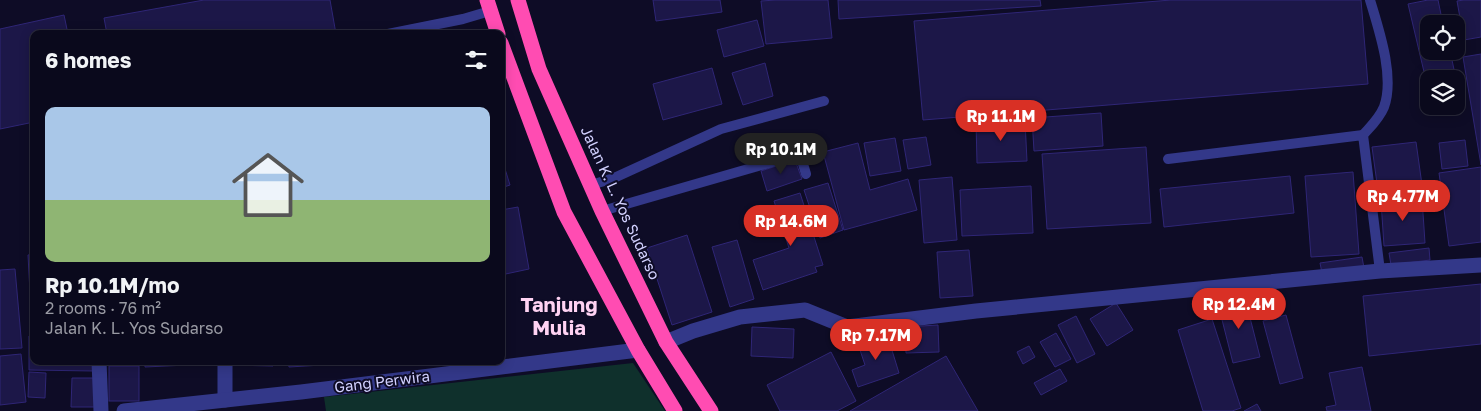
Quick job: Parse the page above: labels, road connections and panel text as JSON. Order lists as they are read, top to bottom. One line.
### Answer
{"streets":{"highway":["Jalan K. L. Yos Sudarso"],"street":["Gang Perwira"]},"districts":["Tanjung Mulia"],"page":{"heading":"6 homes","list":[{"name":"Rp 10.1M/mo","note":"2 rooms · 76 m² · Jalan K. L. Yos Sudarso"}],"price":["Rp 11.1M","Rp 10.1M","Rp 4.77M","Rp 14.6M","Rp 12.4M","Rp 7.17M"]}}
